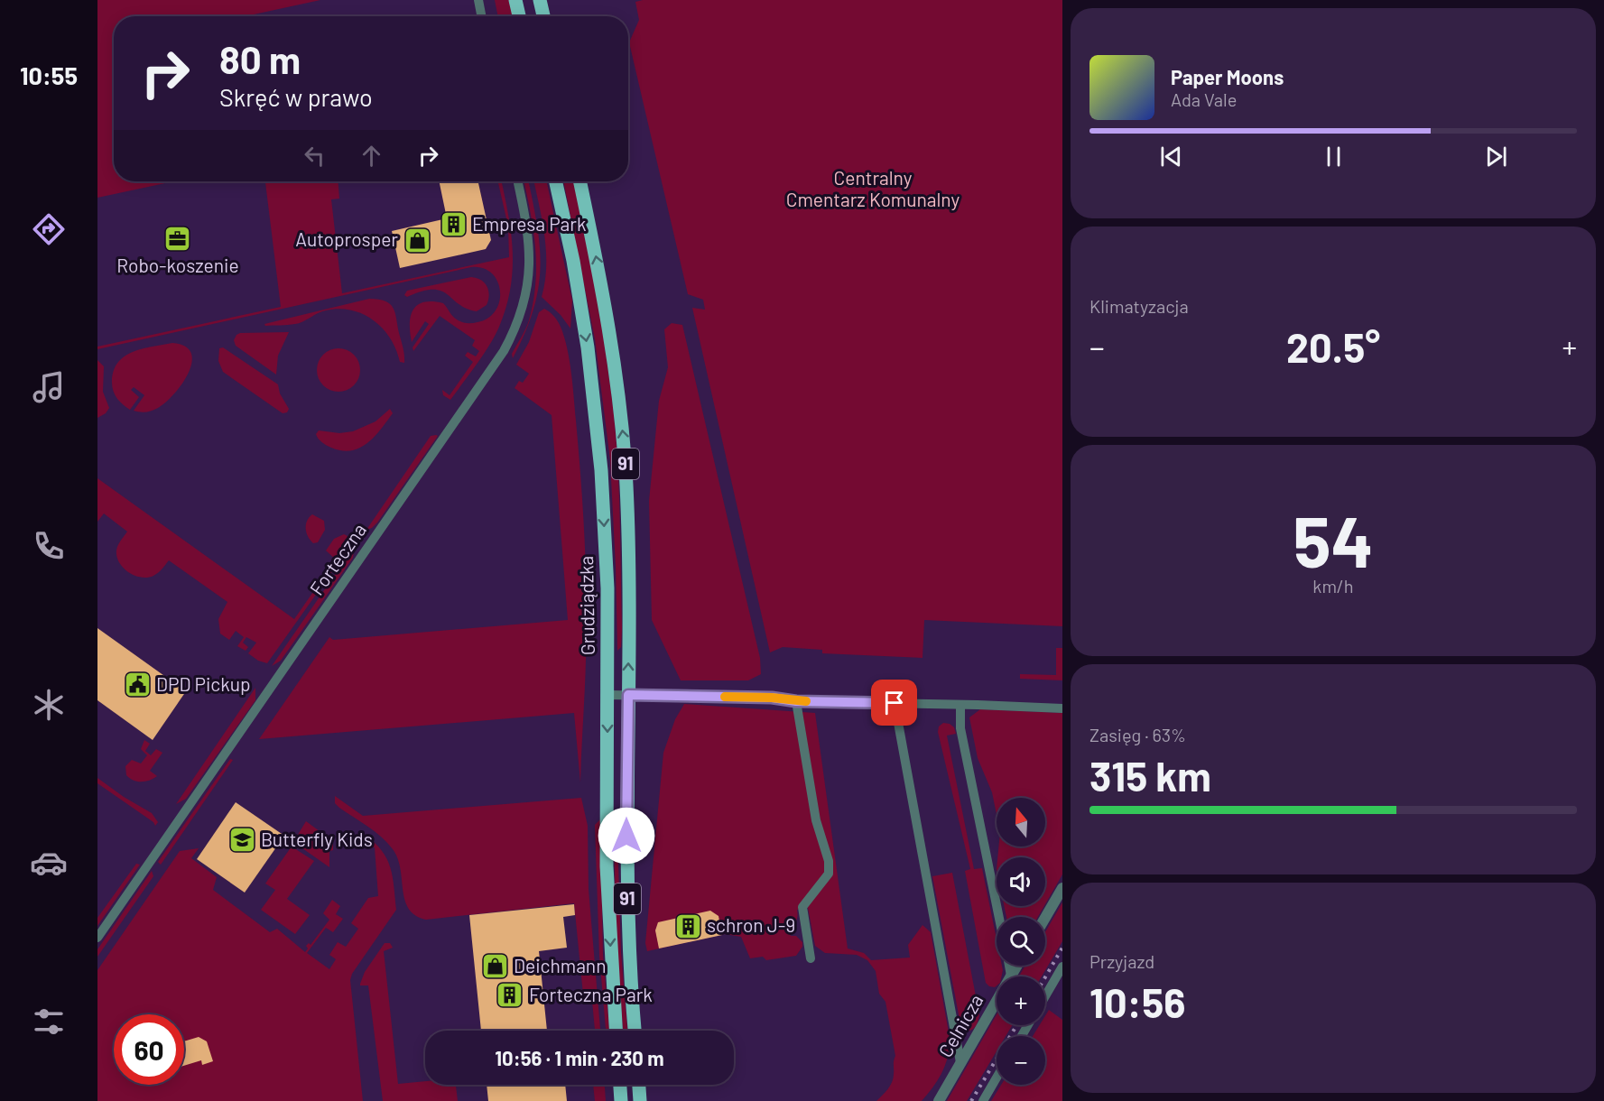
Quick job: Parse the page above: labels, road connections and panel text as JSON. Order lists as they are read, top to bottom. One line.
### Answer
{"streets":{"main road":["91","Grudziądzka"],"street":["Forteczna","Celnicza"]},"parks":["Centralny Cmentarz Komunalny"],"places":{"building":["Empresa Park","schron J-9","Forteczna Park"],"office":["Robo-koszenie"],"shop":["Autoprosper","Deichmann"],"public building":["DPD Pickup"],"school or university":["Butterfly Kids"]},"north":"top","page":{"tabs":"10:55","turn":["80 m","Skręć w prawo"],"song":["Paper Moons","Ada Vale"],"tile":["Klimatyzacja",["54","km/h"],["Zasięg · 63%","315 km"],["Przyjazd","10:56"]],"heat":["−","20.5°","+"],"map_buttons":["+","−"],"limit":"60","trip":"10:56 · 1 min · 230 m"}}
